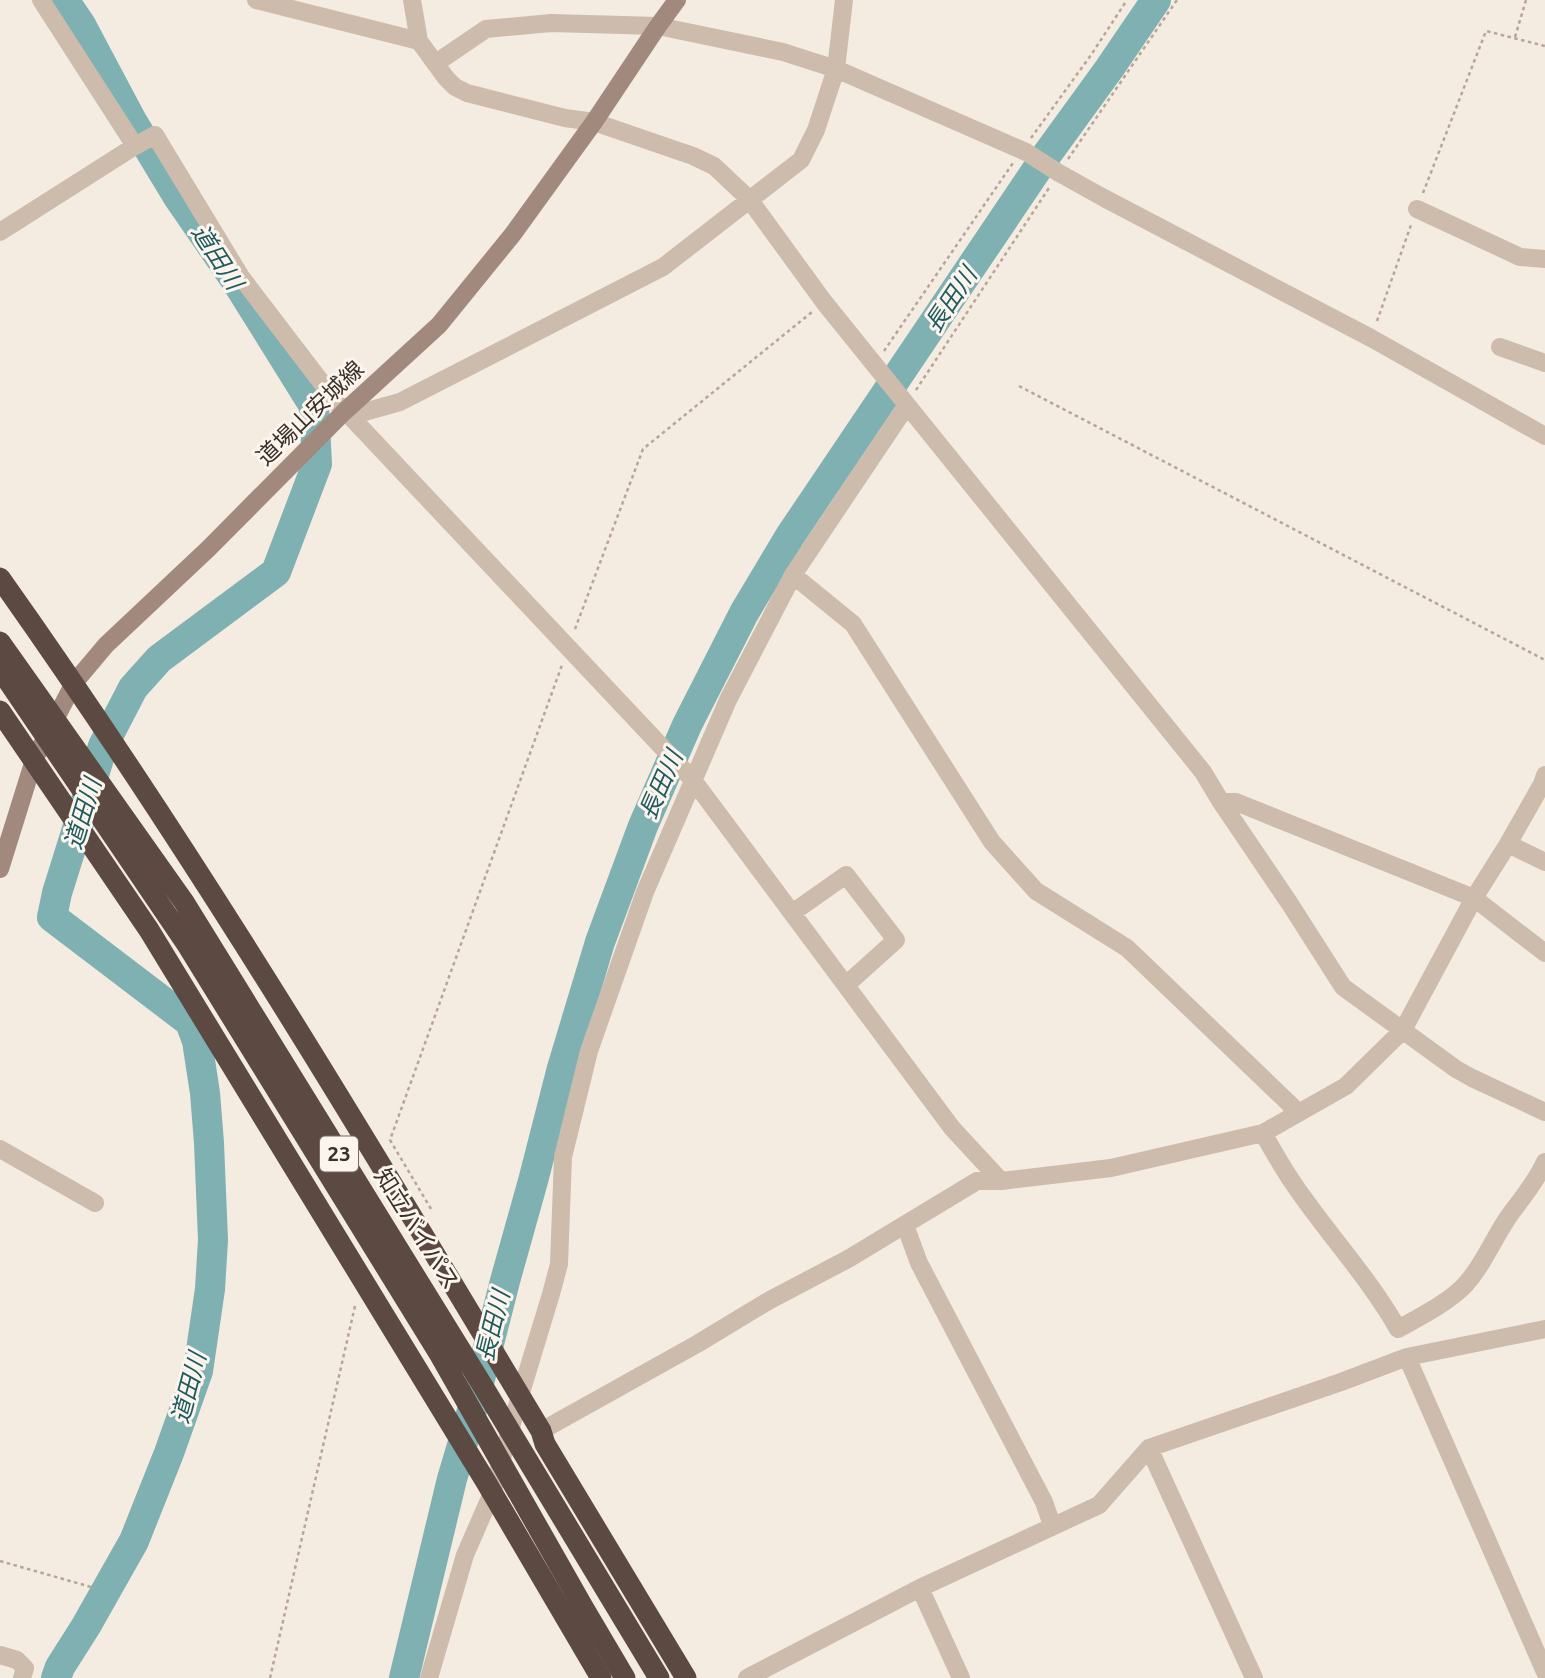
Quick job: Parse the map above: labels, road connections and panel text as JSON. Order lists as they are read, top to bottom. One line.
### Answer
{"streets":{"highway":["23","知立バイパス"],"main road":["道場山安城線"]},"crossings":[["道場山安城線","23"]],"water":["道田川","長田川"]}
